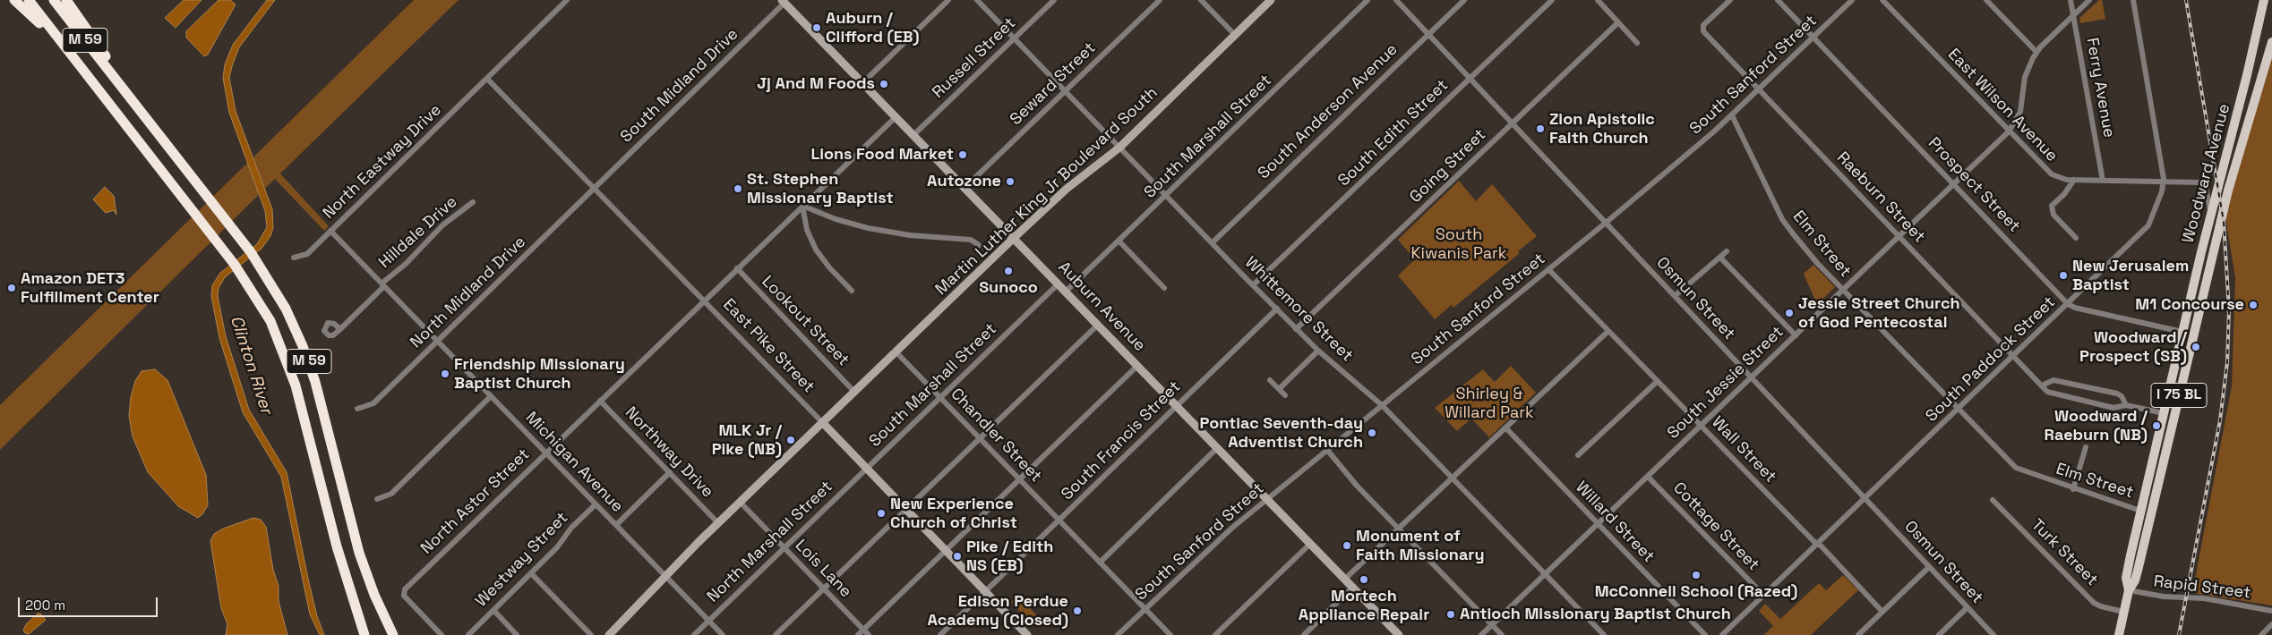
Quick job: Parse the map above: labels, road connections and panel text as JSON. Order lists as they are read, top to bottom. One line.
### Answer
{"streets":{"highway":["M 59"],"main road":["Woodward Avenue","Martin Luther King Jr Boulevard South","Auburn Avenue","East Pike Street","I 75 BL"],"street":["Russell Street","South Sanford Street","Seward Street","South Midland Drive","Ferry Avenue","East Wilson Avenue","South Anderson Avenue","South Edith Street","South Marshall Street","North Eastway Drive","Going Street","Prospect Street","Raeburn Street","Hilldale Drive","Elm Street","North Midland Drive","Osmun Street","Whittemore Street","Lookout Street","South Paddock Street","South Jessie Street","Chandler Street","South Francis Street","Wall Street","Northway Drive","Michigan Avenue","North Astor Street","Willard Street","Cottage Street","North Marshall Street","Turk Street","Westway Street","Lois Lane","Rapid Street"]},"crossings":[["Russell Street","Auburn Avenue"],["Russell Street","Whittemore Street"],["South Sanford Street","Prospect Street"],["South Sanford Street","Raeburn Street"],["South Sanford Street","Elm Street"],["South Sanford Street","Osmun Street"],["South Sanford Street","Auburn Avenue"],["South Sanford Street","Whittemore Street"],["South Sanford Street","Chandler Street"],["South Sanford Street","Wall Street"],["Seward Street","Auburn Avenue"],["Seward Street","Whittemore Street"],["South Midland Drive","North Midland Drive"],["South Midland Drive","Auburn Avenue"],["South Midland Drive","East Pike Street"],["Ferry Avenue","East Wilson Avenue"],["Ferry Avenue","South Jessie Street"],["East Wilson Avenue","Woodward Avenue"],["East Wilson Avenue","South Paddock Street"],["East Wilson Avenue","South Jessie Street"],["South Anderson Avenue","Osmun Street"],["South Anderson Avenue","Whittemore Street"],["South Edith Street","Osmun Street"],["South Edith Street","Whittemore Street"],["South Marshall Street","Auburn Avenue"],["South Marshall Street","Whittemore Street"],["South Marshall Street","East Pike Street"],["South Marshall Street","Chandler Street"],["South Marshall Street","North Marshall Street"],["North Eastway Drive","East Pike Street"],["North Eastway Drive","Michigan Avenue"],["Going Street","Osmun Street"],["Going Street","Whittemore Street"],["Woodward Avenue","Prospect Street"],["Woodward Avenue","Raeburn Street"],["Woodward Avenue","Elm Street"],["Woodward Avenue","Turk Street"],["Woodward Avenue","Rapid Street"],["Prospect Street","South Paddock Street"],["Prospect Street","South Jessie Street"],["Martin Luther King Jr Boulevard South","Auburn Avenue"],["Martin Luther King Jr Boulevard South","Whittemore Street"],["Martin Luther King Jr Boulevard South","Lookout Street"],["Martin Luther King Jr Boulevard South","East Pike Street"],["Martin Luther King Jr Boulevard South","Chandler Street"],["Martin Luther King Jr Boulevard South","Northway Drive"],["Martin Luther King Jr Boulevard South","Michigan Avenue"],["Martin Luther King Jr Boulevard South","Lois Lane"],["Raeburn Street","South Paddock Street"],["Raeburn Street","South Jessie Street"],["Hilldale Drive","Michigan Avenue"],["Elm Street","South Paddock Street"],["Elm Street","South Jessie Street"],["North Midland Drive","East Pike Street"],["North Midland Drive","Michigan Avenue"],["Osmun Street","South Paddock Street"],["Osmun Street","South Jessie Street"],["Auburn Avenue","South Francis Street"],["Auburn Avenue","North Astor Street"],["Whittemore Street","South Jessie Street"],["Whittemore Street","South Francis Street"],["Lookout Street","North Astor Street"],["East Pike Street","South Francis Street"],["East Pike Street","North Astor Street"],["East Pike Street","North Marshall Street"],["South Paddock Street","Wall Street"],["South Paddock Street","Cottage Street"],["South Jessie Street","Wall Street"],["South Jessie Street","Willard Street"],["South Jessie Street","Cottage Street"],["Chandler Street","South Francis Street"],["Northway Drive","North Astor Street"],["Michigan Avenue","North Astor Street"],["Michigan Avenue","North Marshall Street"],["Michigan Avenue","Westway Street"],["North Marshall Street","Lois Lane"]],"water":["Clinton River"],"parks":["South Kiwanis Park","Shirley & Willard Park"],"places":["Auburn / Clifford (EB)","Jj And M Foods","Zion Apistolic Faith Church","Lions Food Market","Autozone","St. Stephen Missionary Baptist","Sunoco","New Jerusalem Baptist","Amazon DET3 Fulfillment Center","M1 Concourse","Jessie Street Church of God Pentecostal","Woodward / Prospect (SB)","Friendship Missionary Baptist Church","Woodward / Raeburn (NB)","Pontiac Seventh-day Adventist Church","MLK Jr / Pike (NB)","New Experience Church of Christ","Monument of Faith Missionary","Pike / Edith NS (EB)","McConnell School (Razed)","Mortech Appliance Repair","Edison Perdue Academy (Closed)","Antioch Missionary Baptist Church"],"scale_bar":"200 m"}
